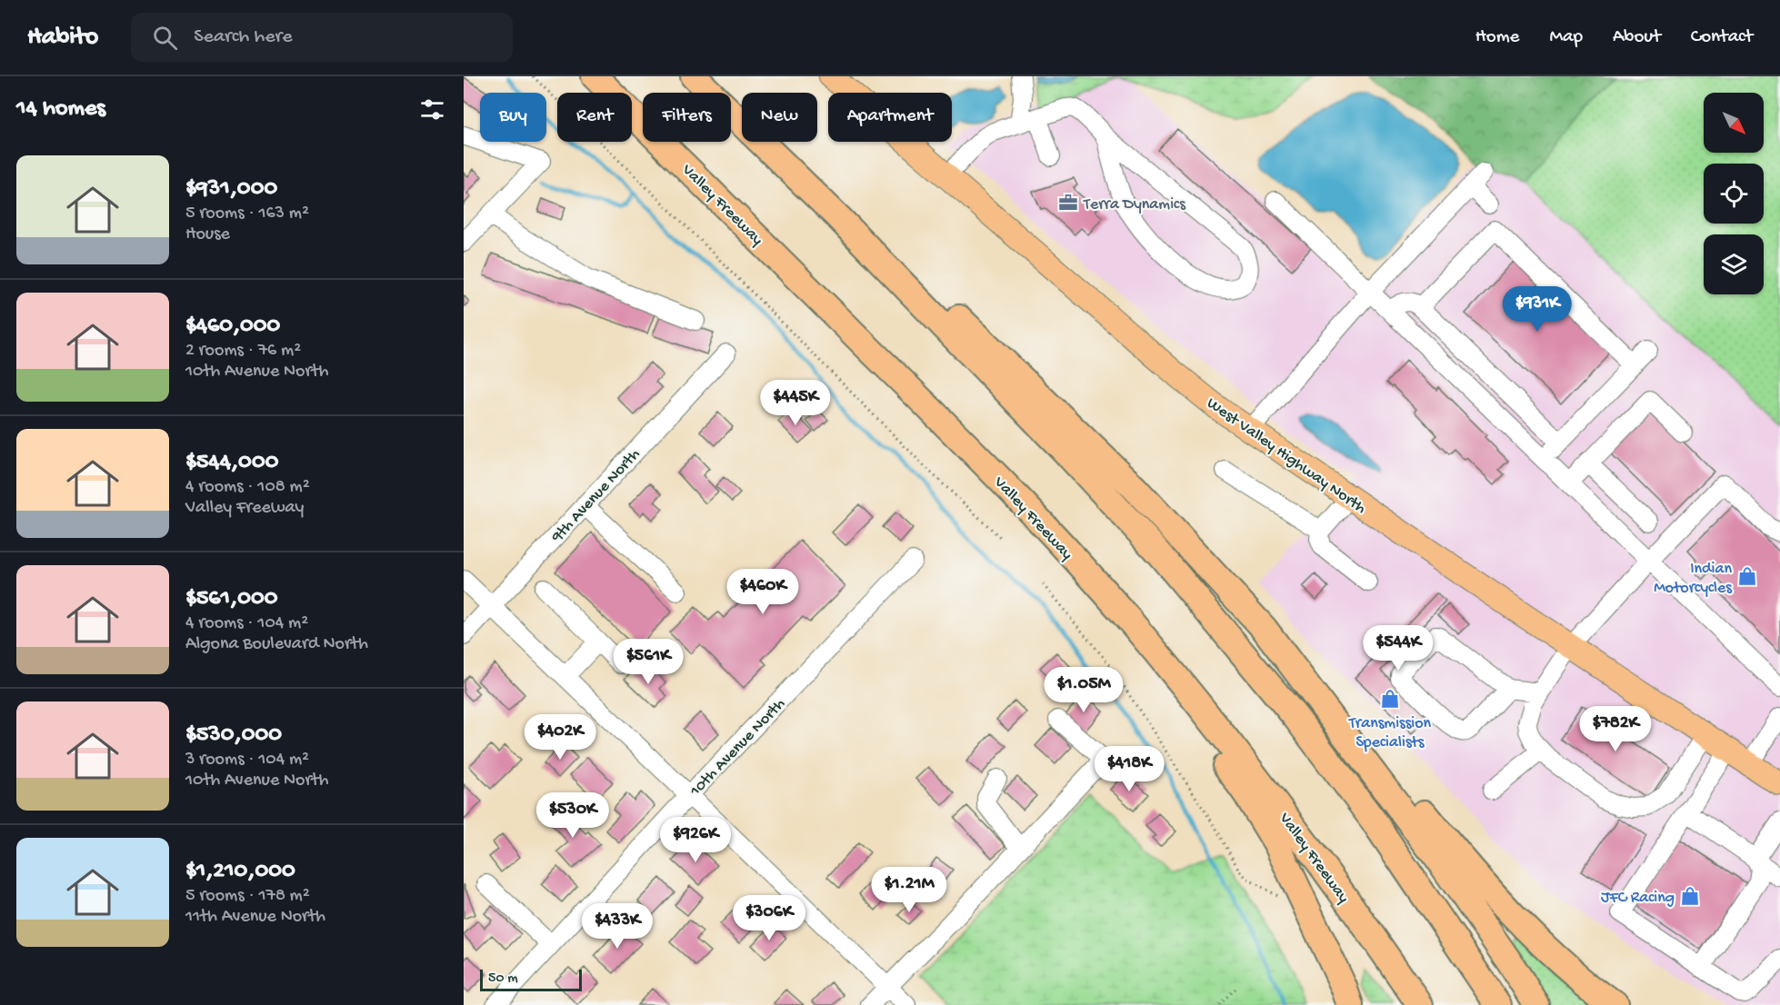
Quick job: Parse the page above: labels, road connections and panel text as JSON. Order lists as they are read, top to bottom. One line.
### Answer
{"streets":{"highway":["Valley Freeway"],"main road":["West Valley Highway North"],"street":["9th Avenue North","10th Avenue North"]},"places":{"office":["Terra Dynamics"],"shop":["Indian Motorcycles","Transmission Specialists","JFC Racing"]},"scale_bar":"50 m","north":"bottom right","page":{"header":"Habito","search":"Search here","nav":["Home","Map","About","Contact"],"heading":"14 homes","chip":["Buy","Rent","Filters","New","Apartment"],"list":[{"name":"$931,000","note":"5 rooms · 163 m² · House"},{"name":"$460,000","note":"2 rooms · 76 m² · 10th Avenue North"},{"name":"$544,000","note":"4 rooms · 108 m² · Valley Freeway"},{"name":"$561,000","note":"4 rooms · 104 m² · Algona Boulevard North"},{"name":"$530,000","note":"3 rooms · 104 m² · 10th Avenue North"},{"name":"$1,210,000","note":"5 rooms · 178 m² · 11th Avenue North"}],"price":["$931K","$445K","$460K","$544K","$561K","$1.05M","$782K","$402K","$418K","$530K","$926K","$1.21M","$306K","$433K"],"scale":"50 m"}}
